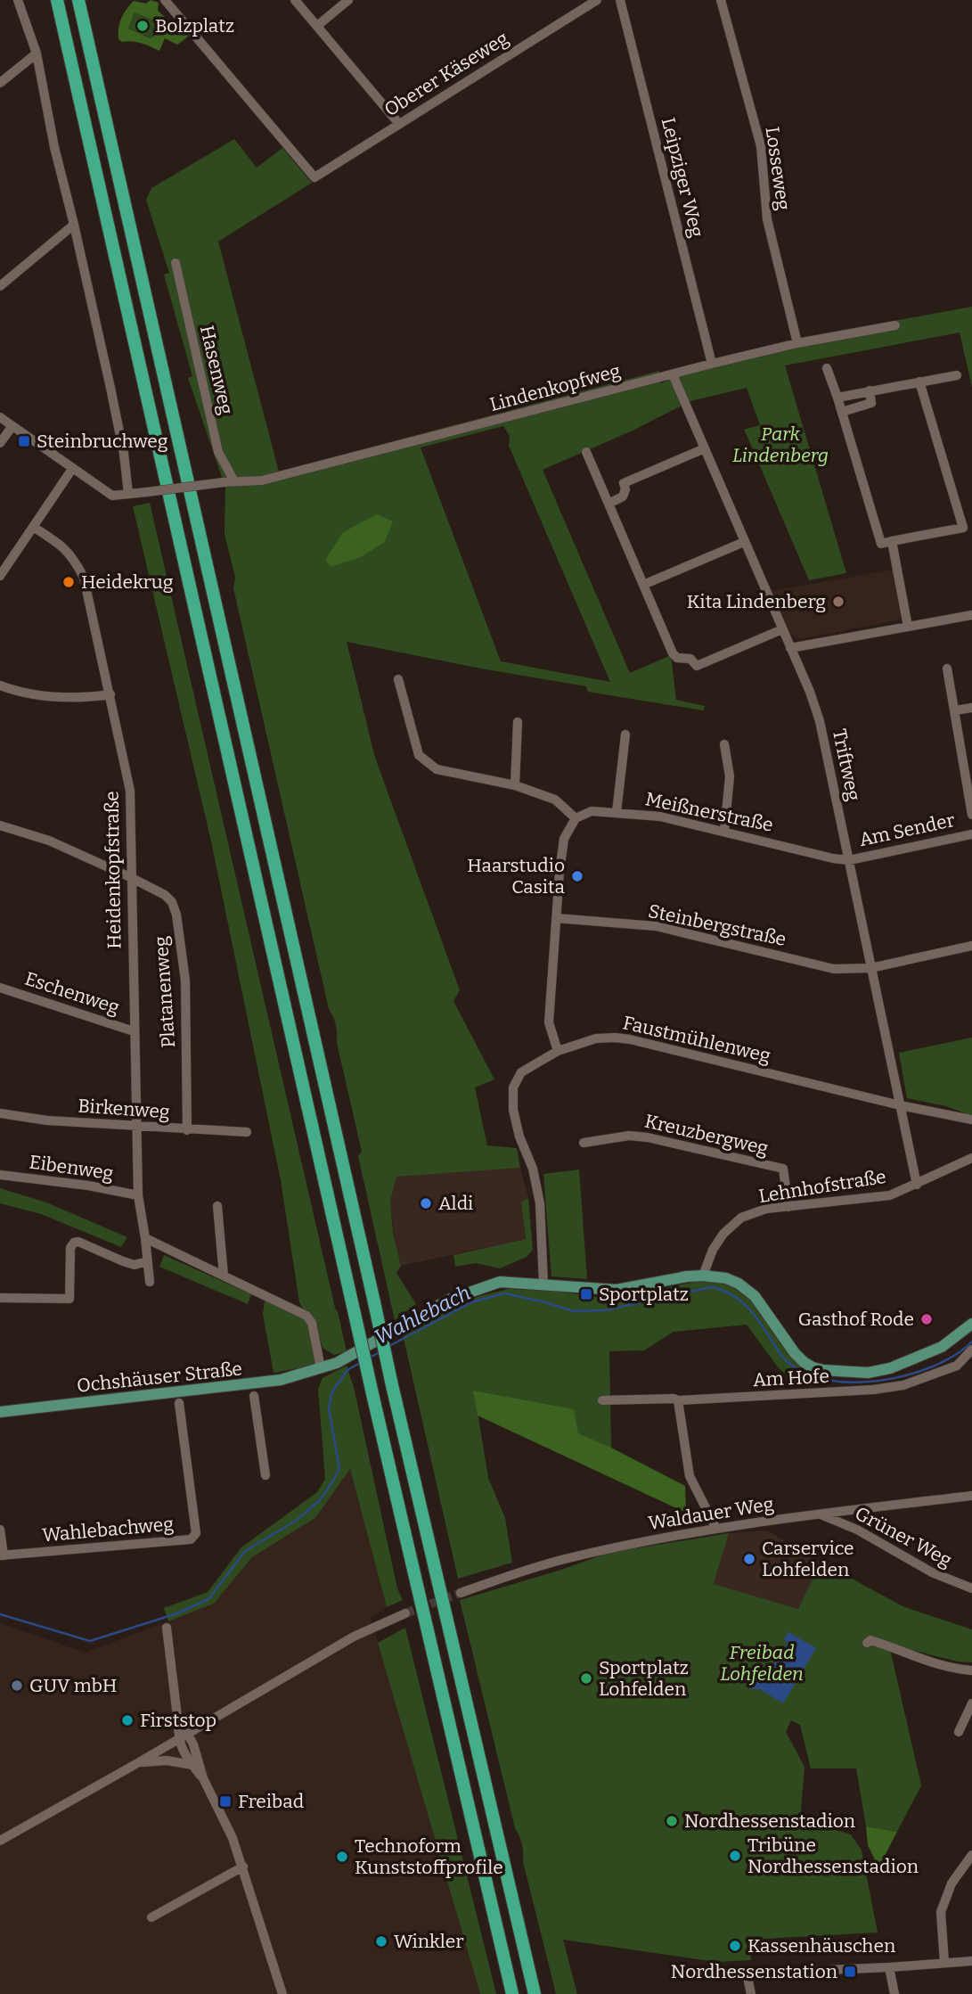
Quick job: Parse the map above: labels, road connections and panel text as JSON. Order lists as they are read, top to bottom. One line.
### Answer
{"streets":{"main road":["Ochshäuser Straße"],"street":["Oberer Käseweg","Losseweg","Leipziger Weg","Hasenweg","Lindenkopfweg","Triftweg","Meißnerstraße","Am Sender","Heidenkopfstraße","Steinbergstraße","Platanenweg","Eschenweg","Faustmühlenweg","Birkenweg","Kreuzbergweg","Eibenweg","Lehnhofstraße","Am Hofe","Waldauer Weg","Wahlebachweg","Grüner Weg"]},"crossings":[["Losseweg","Lindenkopfweg"],["Leipziger Weg","Lindenkopfweg"],["Hasenweg","Lindenkopfweg"],["Lindenkopfweg","Triftweg"],["Triftweg","Meißnerstraße"],["Triftweg","Am Sender"],["Triftweg","Steinbergstraße"],["Triftweg","Faustmühlenweg"],["Triftweg","Lehnhofstraße"],["Meißnerstraße","Am Sender"],["Heidenkopfstraße","Platanenweg"],["Heidenkopfstraße","Eschenweg"],["Heidenkopfstraße","Birkenweg"],["Heidenkopfstraße","Eibenweg"],["Platanenweg","Birkenweg"],["Faustmühlenweg","Ochshäuser Straße"],["Kreuzbergweg","Lehnhofstraße"],["Lehnhofstraße","Ochshäuser Straße"],["Waldauer Weg","Grüner Weg"]],"water":["Wahlebach"],"parks":["Park Lindenberg","Freibad Lohfelden"],"places":{"other":["Bolzplatz","Heidekrug","Kita Lindenberg","Haarstudio Casita","Aldi","Gasthof Rode","Carservice Lohfelden","Sportplatz Lohfelden","GUV mbH","Firststop","Nordhessenstadion","Tribüne Nordhessenstadion","Technoform Kunststoffprofile","Winkler","Kassenhäuschen"],"transit":["Steinbruchweg","Sportplatz","Freibad","Nordhessenstation"]}}
